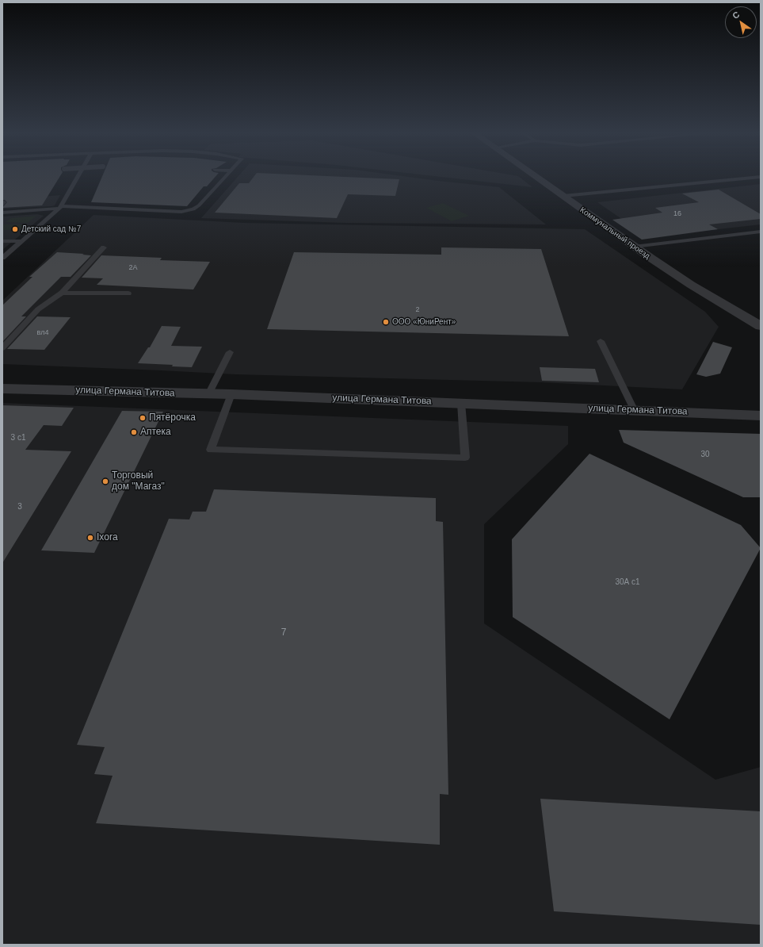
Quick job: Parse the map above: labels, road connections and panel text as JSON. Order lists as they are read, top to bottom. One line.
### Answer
{"streets":{"street":["Коммунальный проезд","улица Германа Титова"]},"places":["Детский сад №7","ООО «ЮниРент»","Пятёрочка","Аптека","Торговый дом \"Магаз\"","Ixora"],"house_numbers":["16","2А","2","вл4","3 с1","30","3","30А с1","7"],"north":"top left"}
